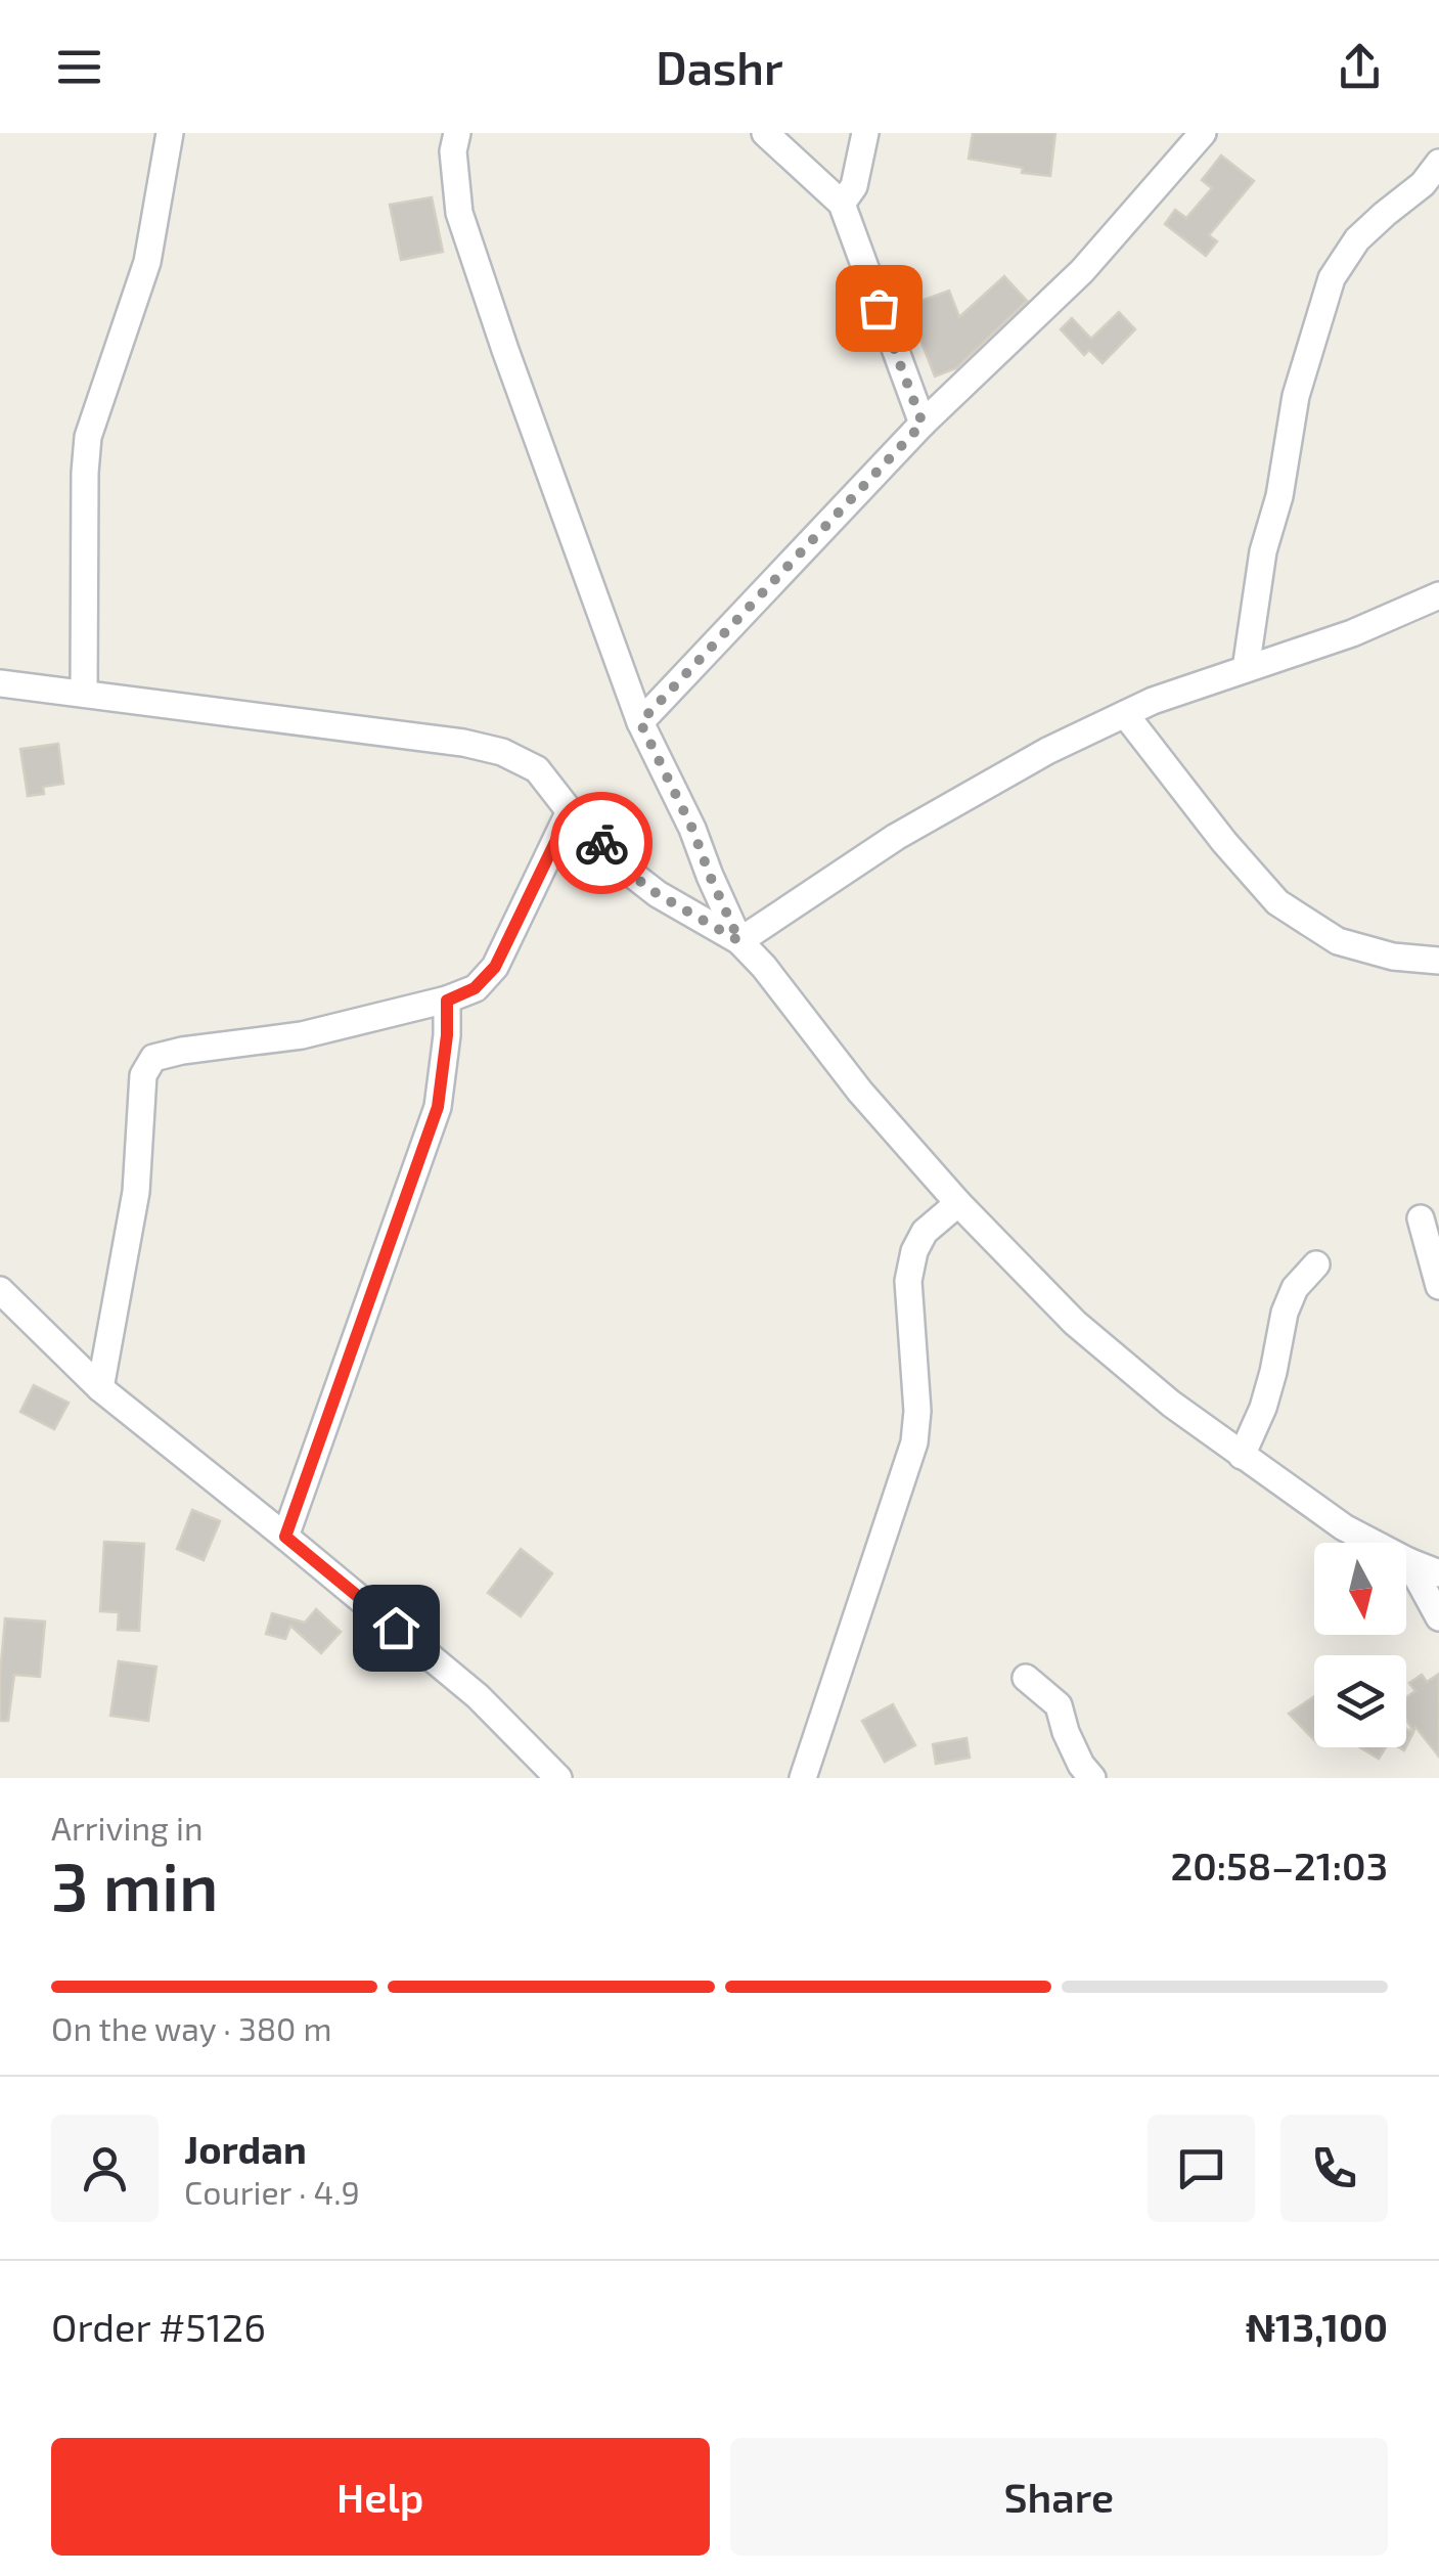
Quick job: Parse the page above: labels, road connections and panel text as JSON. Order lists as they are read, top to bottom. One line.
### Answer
{"north":"bottom","page":{"header":"Dashr","heading":["3 min","Arriving in","20:58–21:03"],"panel":["Jordan","Courier · 4.9","Order #5126","₦13,100"],"bar":"On the way · 380 m","buttons":["Help","Share"]}}
